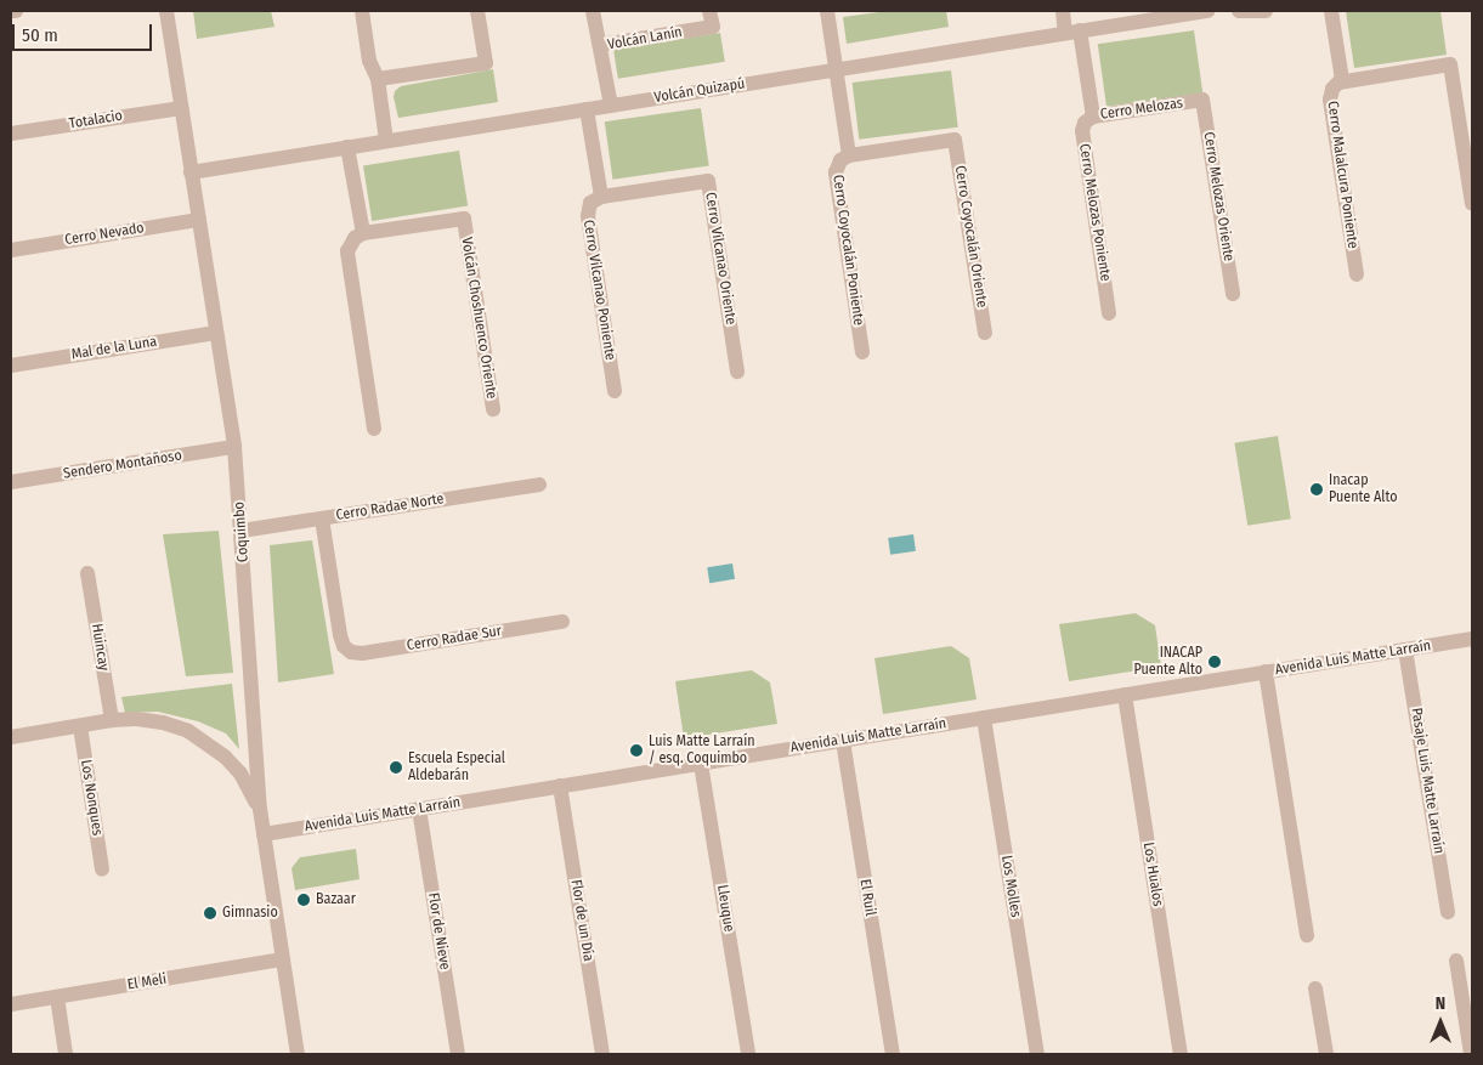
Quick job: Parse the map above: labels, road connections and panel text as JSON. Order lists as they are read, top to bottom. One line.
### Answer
{"streets":{"street":["Volcán Lanín","Volcán Quizapú","Cerro Melozas","Totalacio","Cerro Malalcura Poniente","Cerro Melozas Oriente","Cerro Melozas Poniente","Cerro Nevado","Cerro Coyocalán Oriente","Cerro Coyocalán Poniente","Cerro Vilcanao Oriente","Cerro Vilcanao Poniente","Volcán Choshuenco Oriente","Mal de la Luna","Sendero Montañoso","Cerro Radae Norte","Coquimbo","Cerro Radae Sur","Huincay","Avenida Luis Matte Larraín","Pasaje Luis Matte Larraín","Los Nonques","Los Hualos","Los Molles","El Ruil","Lleuque","Flor de un Día","Flor de Nieve","El Meli"]},"crossings":[["Volcán Lanín","Volcán Quizapú"],["Volcán Quizapú","Cerro Melozas"],["Volcán Quizapú","Coquimbo"],["Cerro Melozas","Cerro Melozas Oriente"],["Cerro Melozas","Cerro Melozas Poniente"],["Totalacio","Coquimbo"],["Cerro Nevado","Coquimbo"],["Cerro Coyocalán Oriente","Cerro Coyocalán Poniente"],["Cerro Vilcanao Oriente","Cerro Vilcanao Poniente"],["Mal de la Luna","Coquimbo"],["Sendero Montañoso","Coquimbo"],["Cerro Radae Norte","Coquimbo"],["Cerro Radae Norte","Cerro Radae Sur"],["Coquimbo","Avenida Luis Matte Larraín"],["Coquimbo","El Meli"],["Avenida Luis Matte Larraín","Pasaje Luis Matte Larraín"],["Avenida Luis Matte Larraín","Los Hualos"],["Avenida Luis Matte Larraín","Los Molles"],["Avenida Luis Matte Larraín","El Ruil"],["Avenida Luis Matte Larraín","Lleuque"],["Avenida Luis Matte Larraín","Flor de un Día"],["Avenida Luis Matte Larraín","Flor de Nieve"]],"places":["Inacap Puente Alto","INACAP Puente Alto","Luis Matte Larraín / esq. Coquimbo","Escuela Especial Aldebarán","Bazaar","Gimnasio"],"scale_bar":"50 m","north":"top"}
